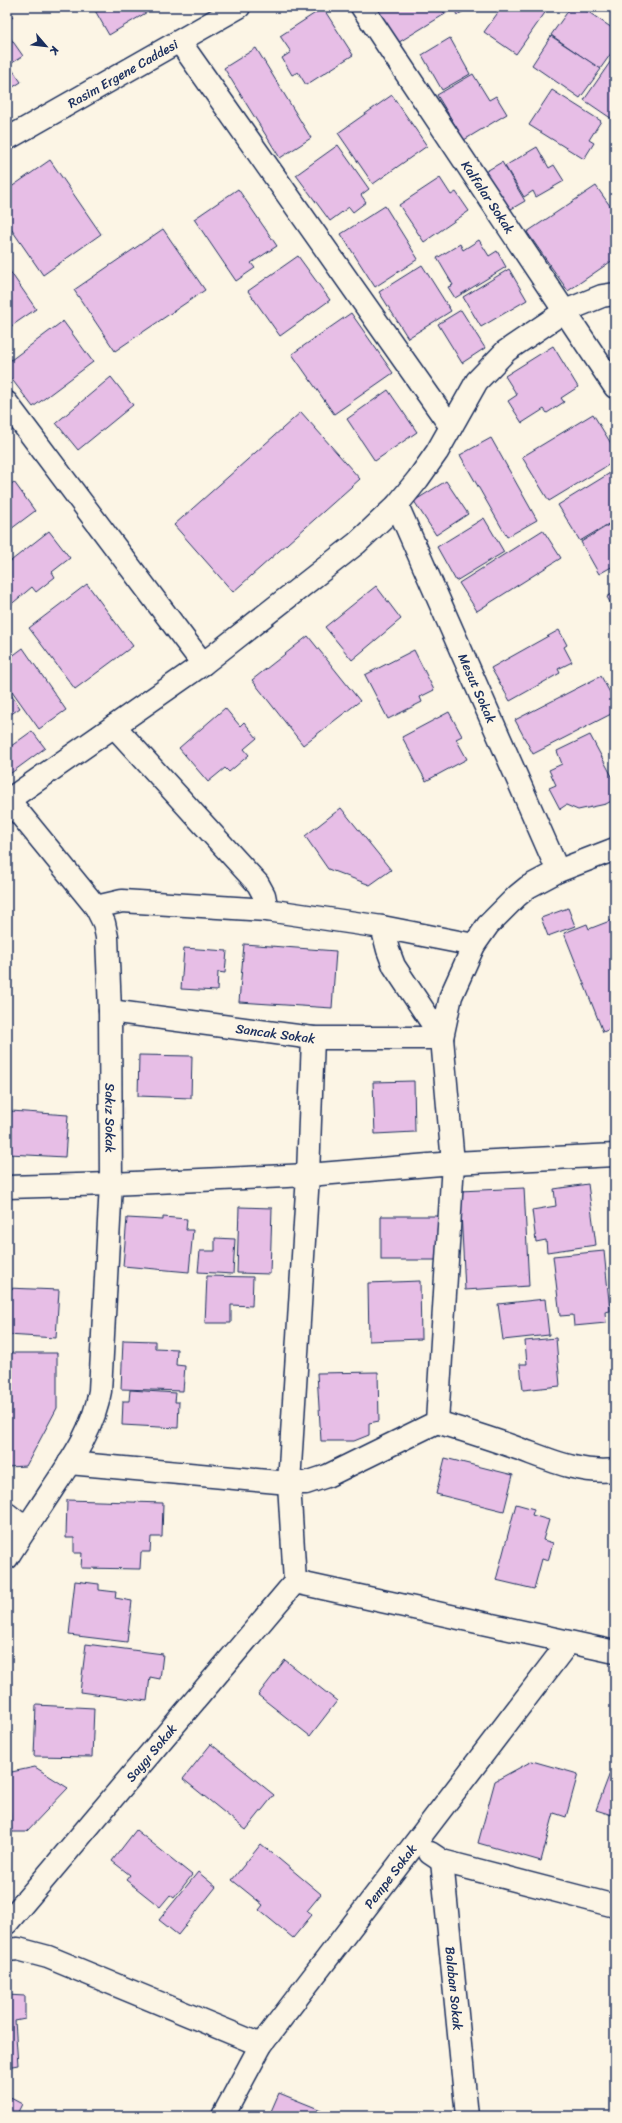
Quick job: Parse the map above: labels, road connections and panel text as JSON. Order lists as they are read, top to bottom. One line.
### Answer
{"streets":{"street":["Rasim Ergene Caddesi","Kalfalar Sokak","Mesut Sokak","Sancak Sokak","Sakız Sokak","Saygı Sokak","Pempe Sokak","Balaban Sokak"]},"crossings":[["Sancak Sokak","Sakız Sokak"]],"north":"bottom right"}
